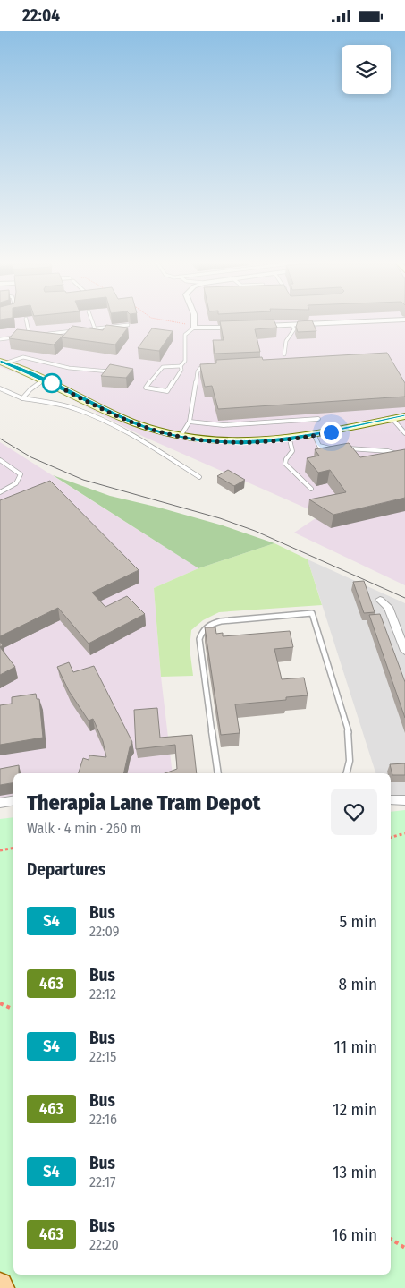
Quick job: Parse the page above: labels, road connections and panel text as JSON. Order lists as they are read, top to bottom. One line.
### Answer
{"lines":["bus line S4"],"page":{"status":"22:04","heading":[["Therapia Lane Tram Depot","Walk · 4 min · 260 m"],"Departures"],"list":[{"mark":"S4","name":"Bus","note":"22:09","value":"5 min"},{"mark":"463","name":"Bus","note":"22:12","value":"8 min"},{"mark":"S4","name":"Bus","note":"22:15","value":"11 min"},{"mark":"463","name":"Bus","note":"22:16","value":"12 min"},{"mark":"S4","name":"Bus","note":"22:17","value":"13 min"},{"mark":"463","name":"Bus","note":"22:20","value":"16 min"}]}}
